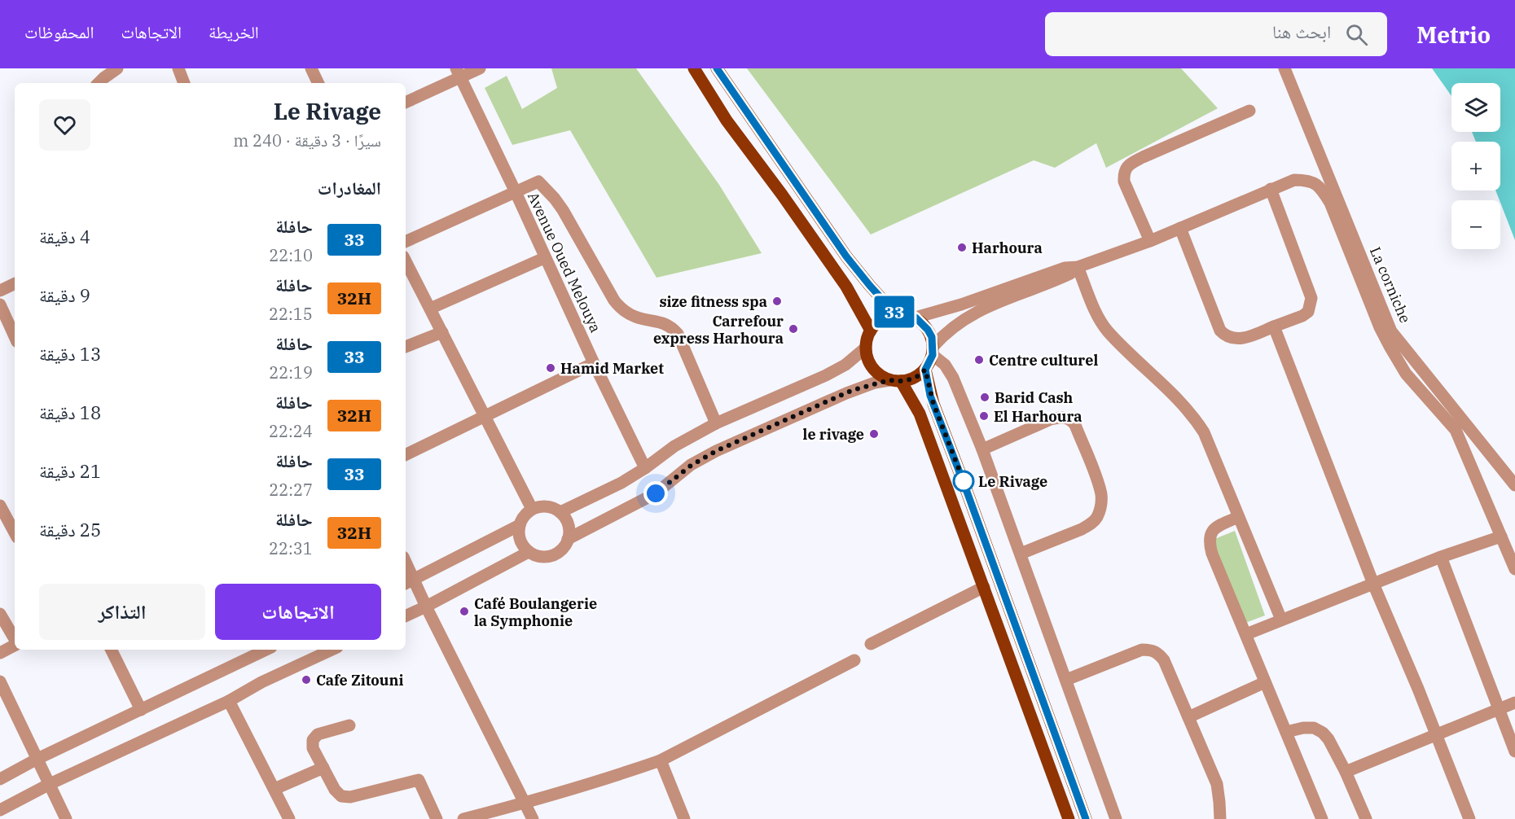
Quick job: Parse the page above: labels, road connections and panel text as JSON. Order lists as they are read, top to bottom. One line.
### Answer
{"streets":{"street":["Avenue Oued Melouya","La corniche"]},"places":["Harhoura","size fitness spa","Carrefour express Harhoura","Centre culturel","Hamid Market","Barid Cash","El Harhoura","le rivage","Le Rivage","Café Boulangerie la Symphonie","Cafe Zitouni"],"lines":["bus line 33"],"page":{"header":"Metrio","search":"ابحث هنا","nav":["الخريطة","الاتجاهات","المحفوظات"],"on_map":"33","map_buttons":["+","−"],"heading":[["Le Rivage","سيرًا · 3 دقيقة · 240 m"],"المغادرات"],"list":[{"mark":"33","name":"حافلة","note":"22:10","value":"4 دقيقة"},{"mark":"32H","name":"حافلة","note":"22:15","value":"9 دقيقة"},{"mark":"33","name":"حافلة","note":"22:19","value":"13 دقيقة"},{"mark":"32H","name":"حافلة","note":"22:24","value":"18 دقيقة"},{"mark":"33","name":"حافلة","note":"22:27","value":"21 دقيقة"},{"mark":"32H","name":"حافلة","note":"22:31","value":"25 دقيقة"}],"buttons":["الاتجاهات","التذاكر"]}}
